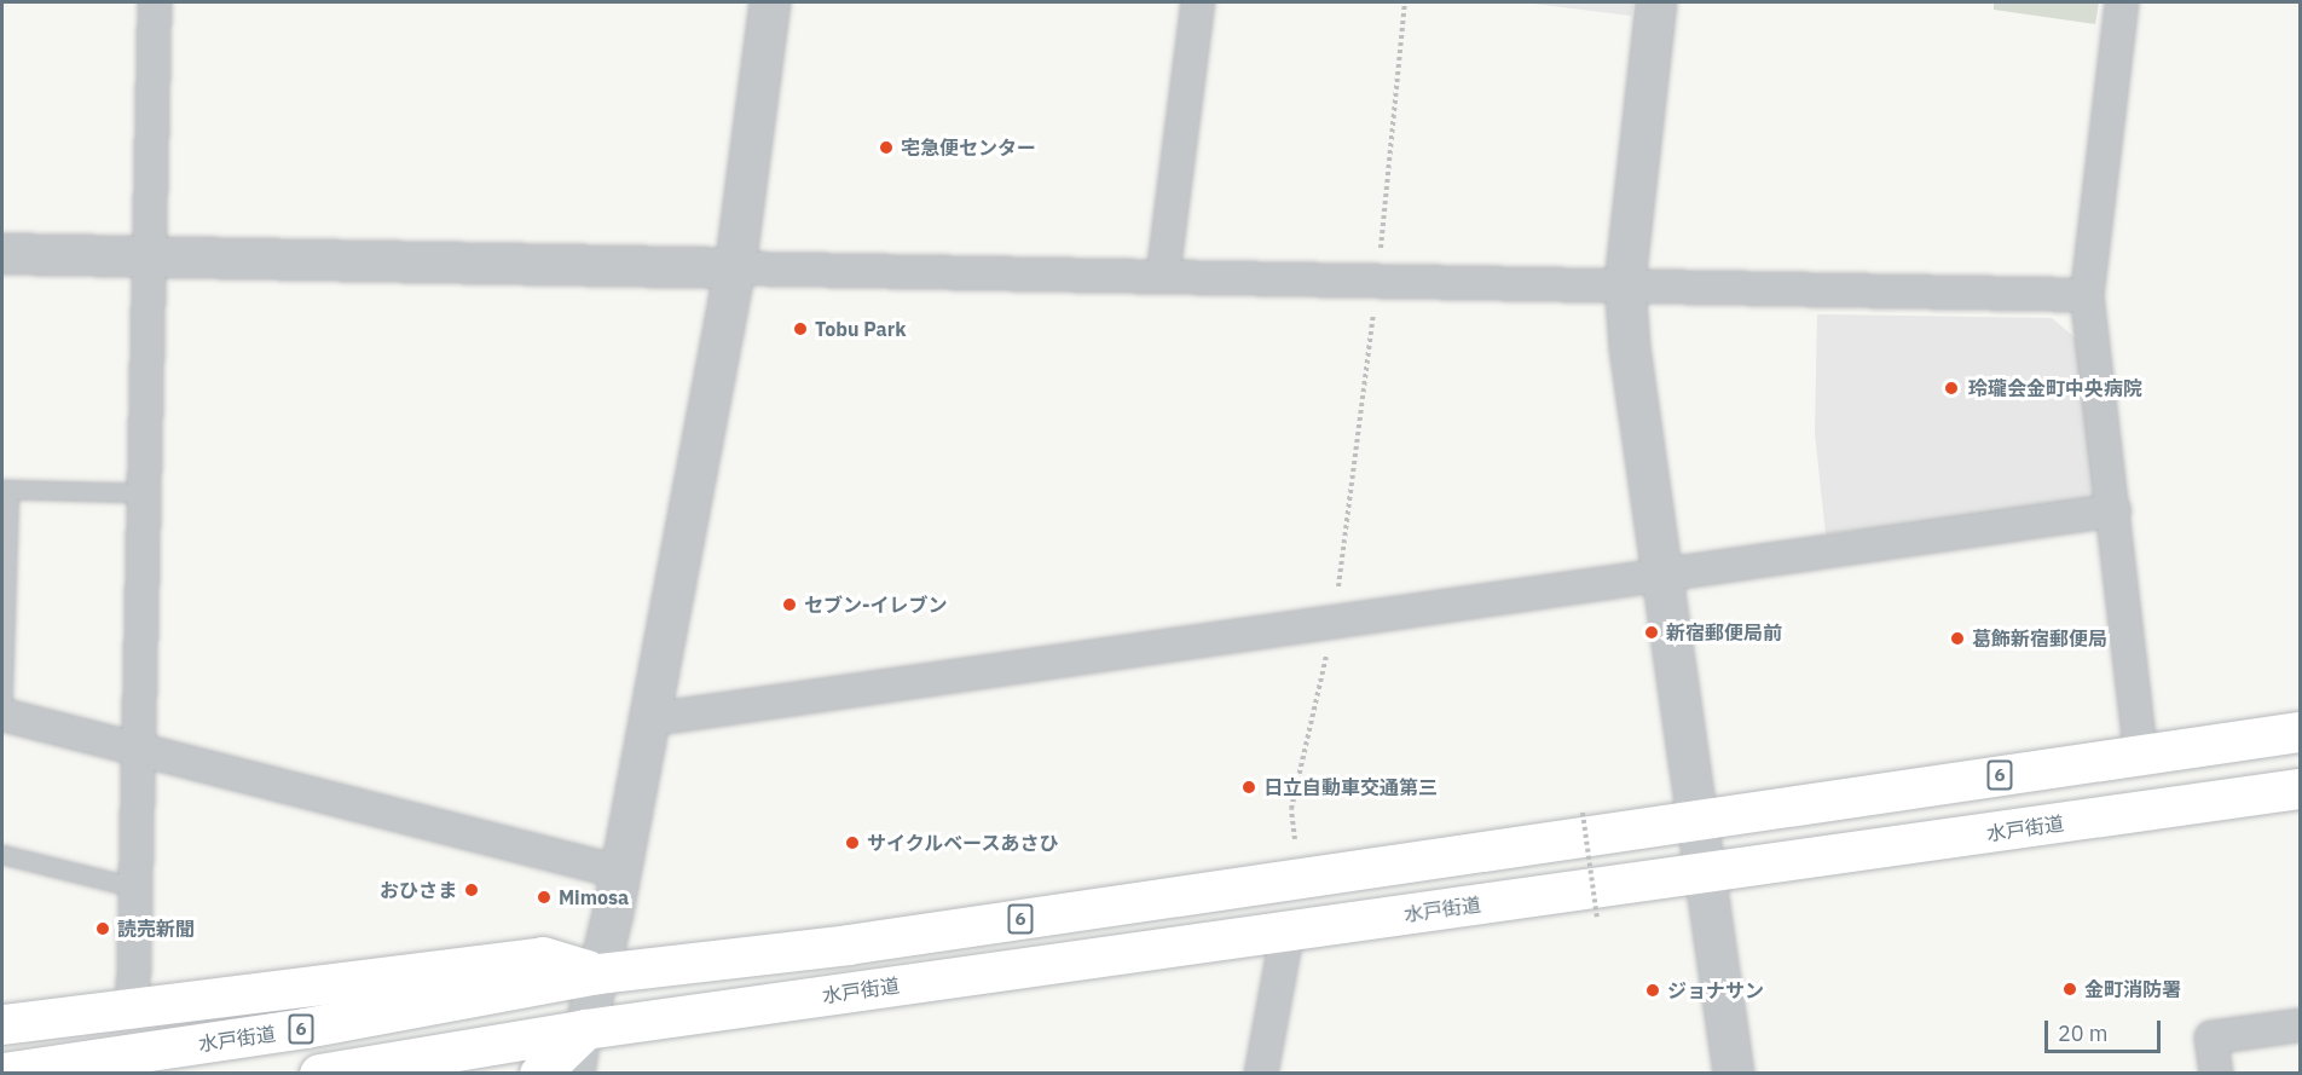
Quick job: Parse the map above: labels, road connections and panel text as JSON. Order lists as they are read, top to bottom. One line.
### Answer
{"streets":{"highway":["6","水戸街道"]},"places":["宅急便センター","Tobu Park","玲瓏会金町中央病院","セブン-イレブン","新宿郵便局前","葛飾新宿郵便局","日立自動車交通第三","サイクルベースあさひ","おひさま","Mimosa","読売新聞","金町消防署","ジョナサン"],"scale_bar":"20 m"}
